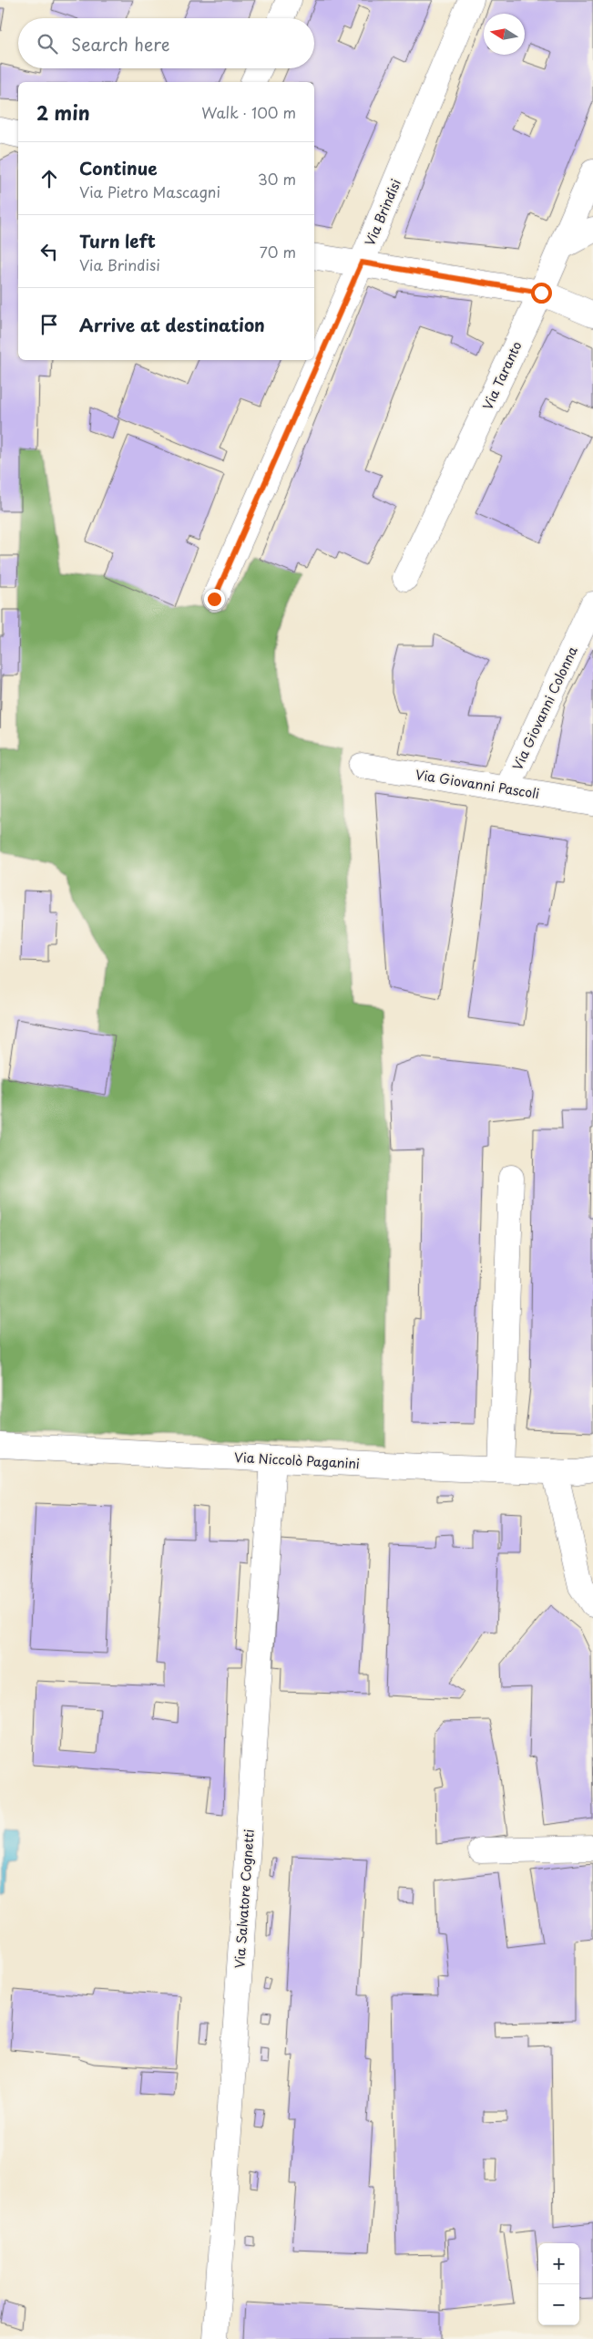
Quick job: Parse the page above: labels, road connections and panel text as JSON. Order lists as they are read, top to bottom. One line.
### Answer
{"streets":{"street":["Via Brindisi","Via Taranto","Via Giovanni Colonna","Via Giovanni Pascoli","Via Niccolò Paganini","Via Salvatore Cognetti"]},"crossings":[["Via Giovanni Colonna","Via Giovanni Pascoli"],["Via Niccolò Paganini","Via Salvatore Cognetti"]],"north":"left","page":{"search":"Search here","heading":["2 min","Walk · 100 m"],"list":[["Continue","Via Pietro Mascagni","30 m"],["Turn left","Via Brindisi","70 m"],"Arrive at destination"],"map_buttons":["+","−"]}}
